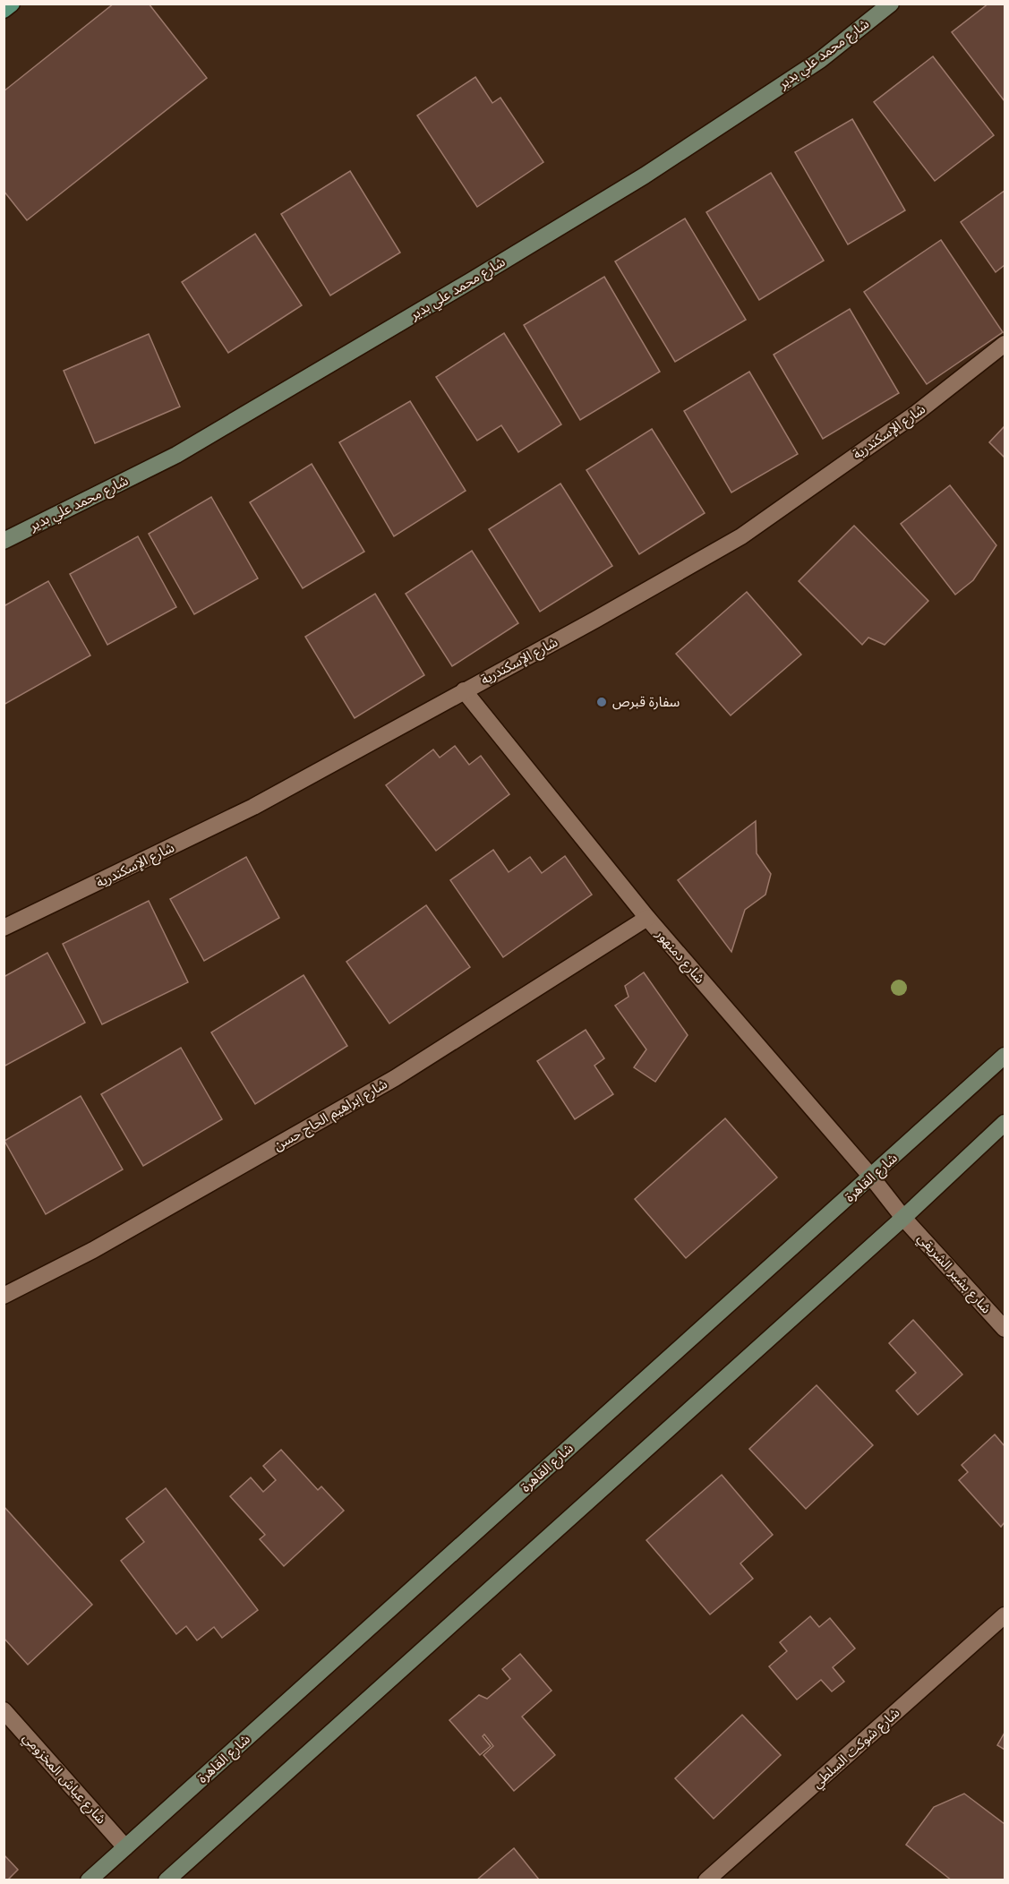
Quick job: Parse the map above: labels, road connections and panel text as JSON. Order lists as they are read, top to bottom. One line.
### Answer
{"streets":{"main road":["شارع محمد علي بدير","شارع القاهرة"],"street":["شارع الإسكندرية","شارع دمنهور","شارع إبراهيم الحاج حسن","شارع بشير الشريقي","شارع شوكت السلطي","شارع عياش المخزومي"]},"crossings":[["شارع الإسكندرية","شارع دمنهور"],["شارع دمنهور","شارع إبراهيم الحاج حسن"],["شارع دمنهور","شارع القاهرة"],["شارع دمنهور","شارع بشير الشريقي"],["شارع القاهرة","شارع عياش المخزومي"]],"places":["سفارة قبرص"]}
